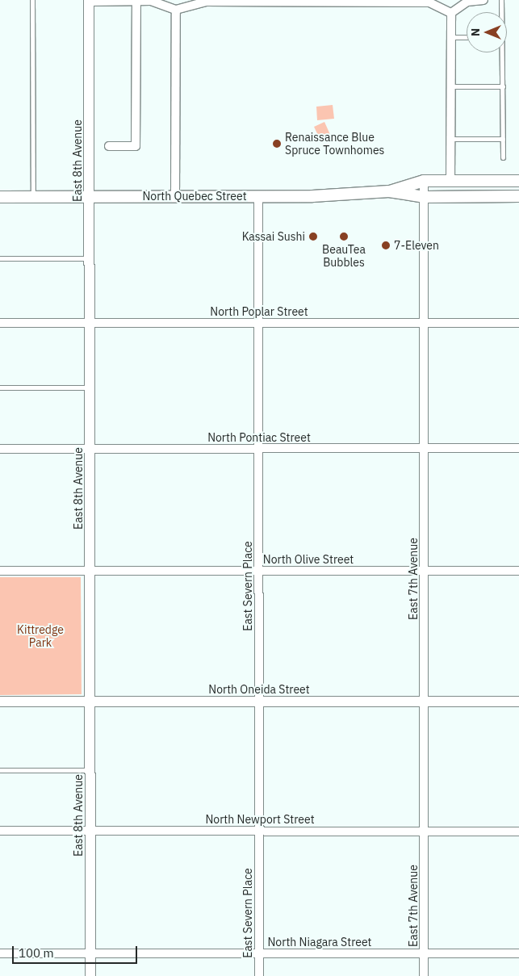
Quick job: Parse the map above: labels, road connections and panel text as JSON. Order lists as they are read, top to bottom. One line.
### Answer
{"streets":{"main road":["North Quebec Street"],"street":["East 8th Avenue","North Poplar Street","North Pontiac Street","North Olive Street","East 7th Avenue","East Severn Place","North Oneida Street","North Newport Street","North Niagara Street"]},"crossings":[["East 8th Avenue","North Quebec Street"],["East 8th Avenue","North Poplar Street"],["East 8th Avenue","North Pontiac Street"],["East 8th Avenue","North Olive Street"],["East 8th Avenue","North Oneida Street"],["East 8th Avenue","North Newport Street"],["East 8th Avenue","North Niagara Street"],["North Quebec Street","East 7th Avenue"],["North Quebec Street","East Severn Place"],["North Poplar Street","East 7th Avenue"],["North Poplar Street","East Severn Place"],["North Pontiac Street","East 7th Avenue"],["North Pontiac Street","East Severn Place"],["North Olive Street","East 7th Avenue"],["North Olive Street","East Severn Place"],["East 7th Avenue","North Oneida Street"],["East 7th Avenue","North Newport Street"],["East 7th Avenue","North Niagara Street"],["East Severn Place","North Oneida Street"],["East Severn Place","North Newport Street"],["East Severn Place","North Niagara Street"]],"parks":["Kittredge Park"],"places":["Renaissance Blue Spruce Townhomes","Kassai Sushi","BeauTea Bubbles","7-Eleven"],"scale_bar":"100 m","north":"left"}
